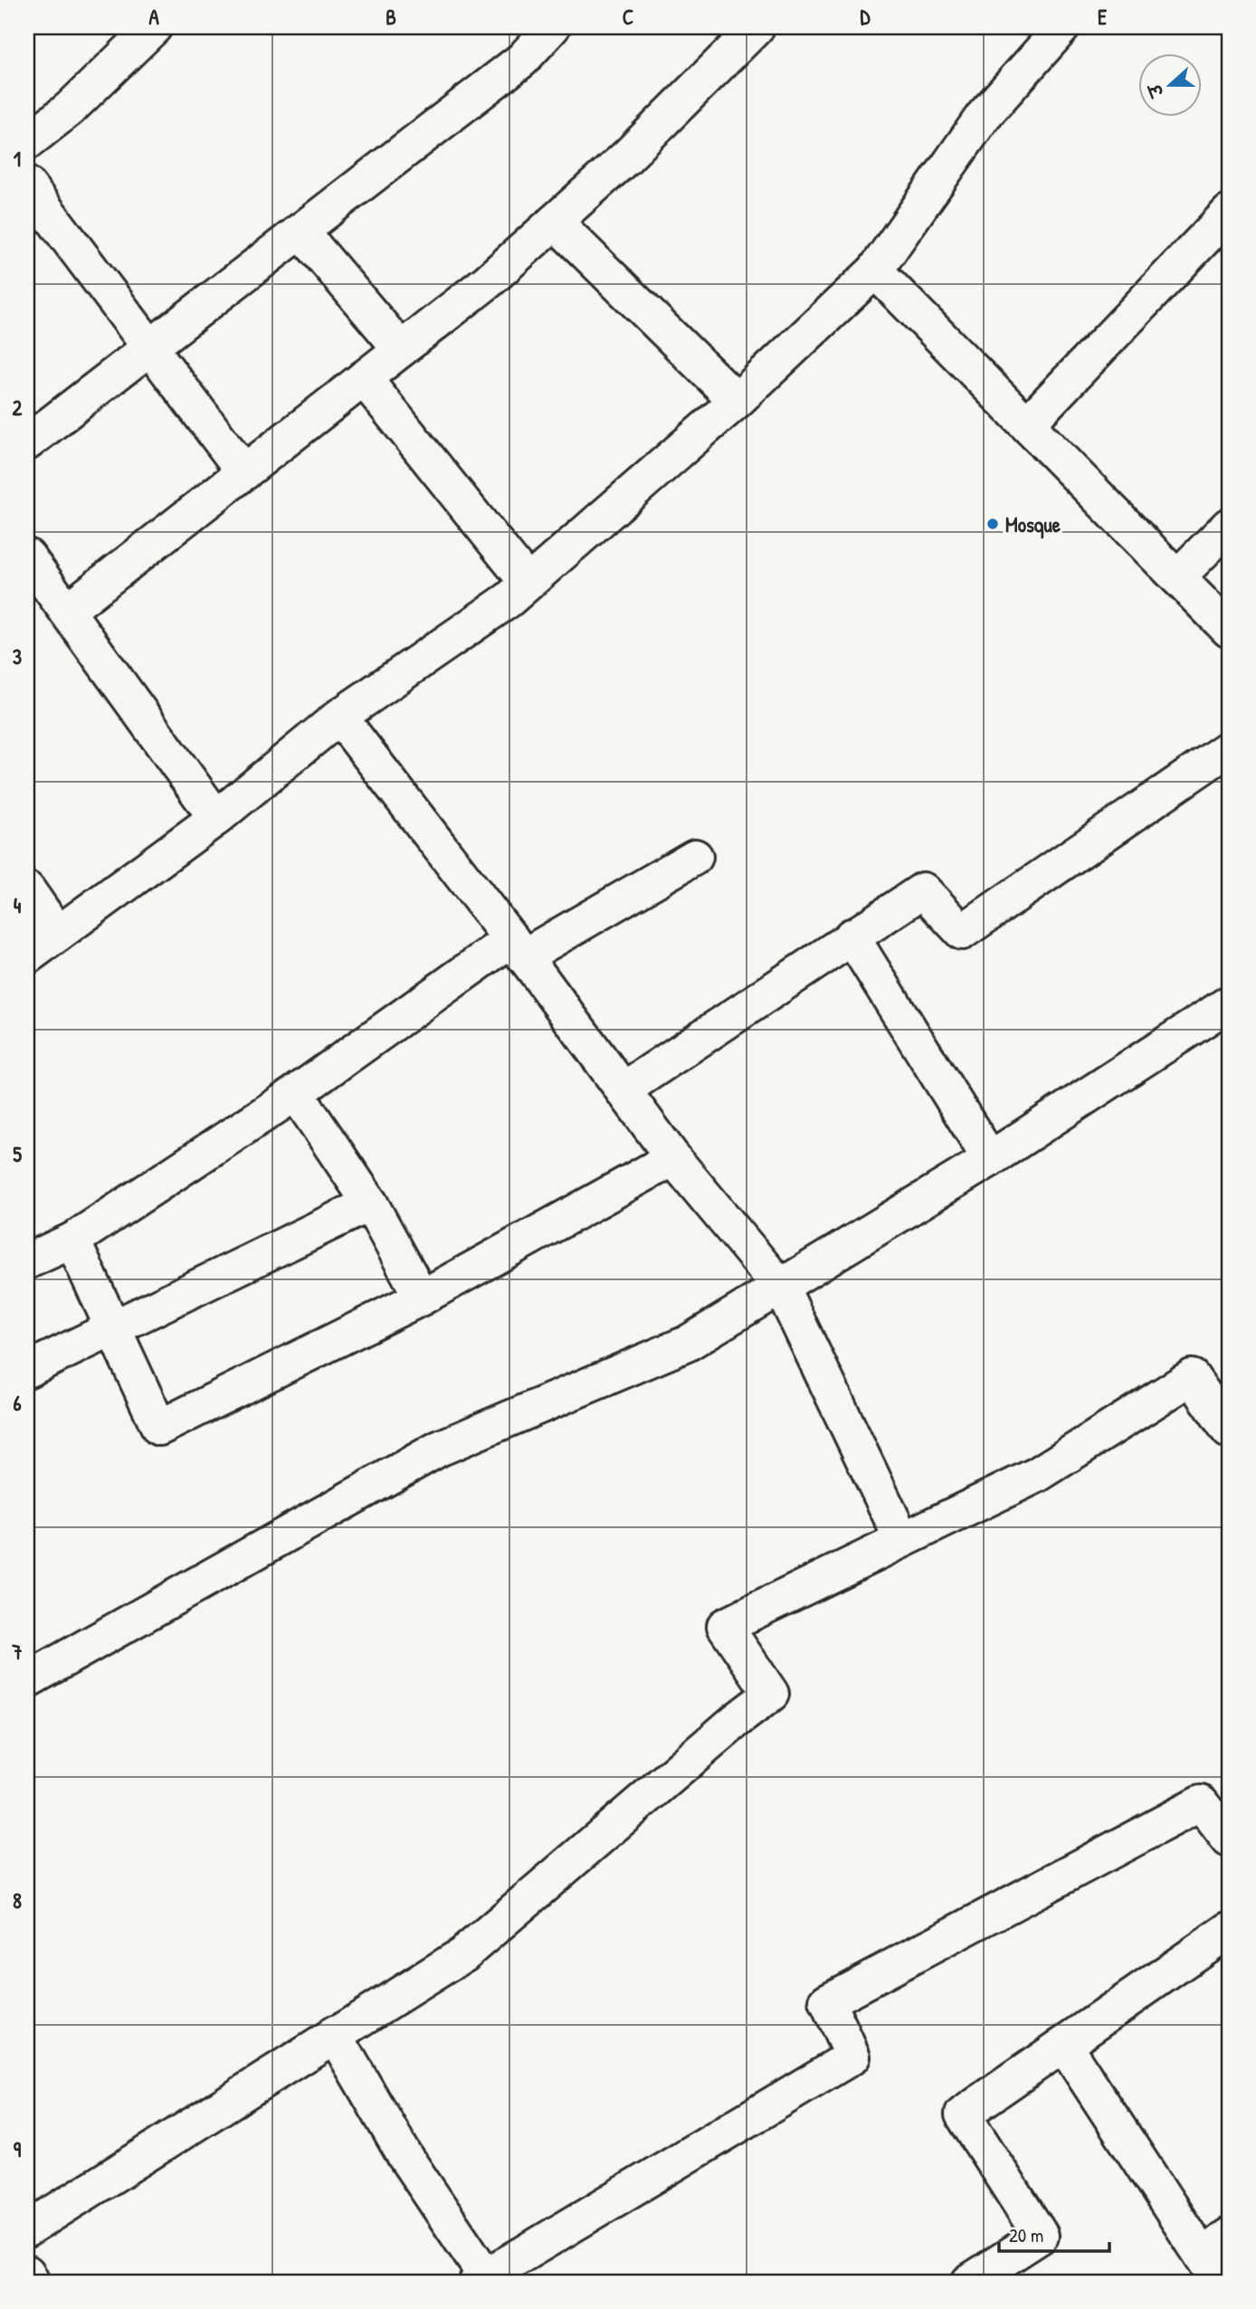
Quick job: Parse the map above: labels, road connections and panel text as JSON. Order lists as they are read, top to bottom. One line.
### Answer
{"places":["Mosque"],"scale_bar":"20 m","north":"left","grid":{"columns":["A","B","C","D","E"],"rows":["1","2","3","4","5","6","7","8","9"]}}
